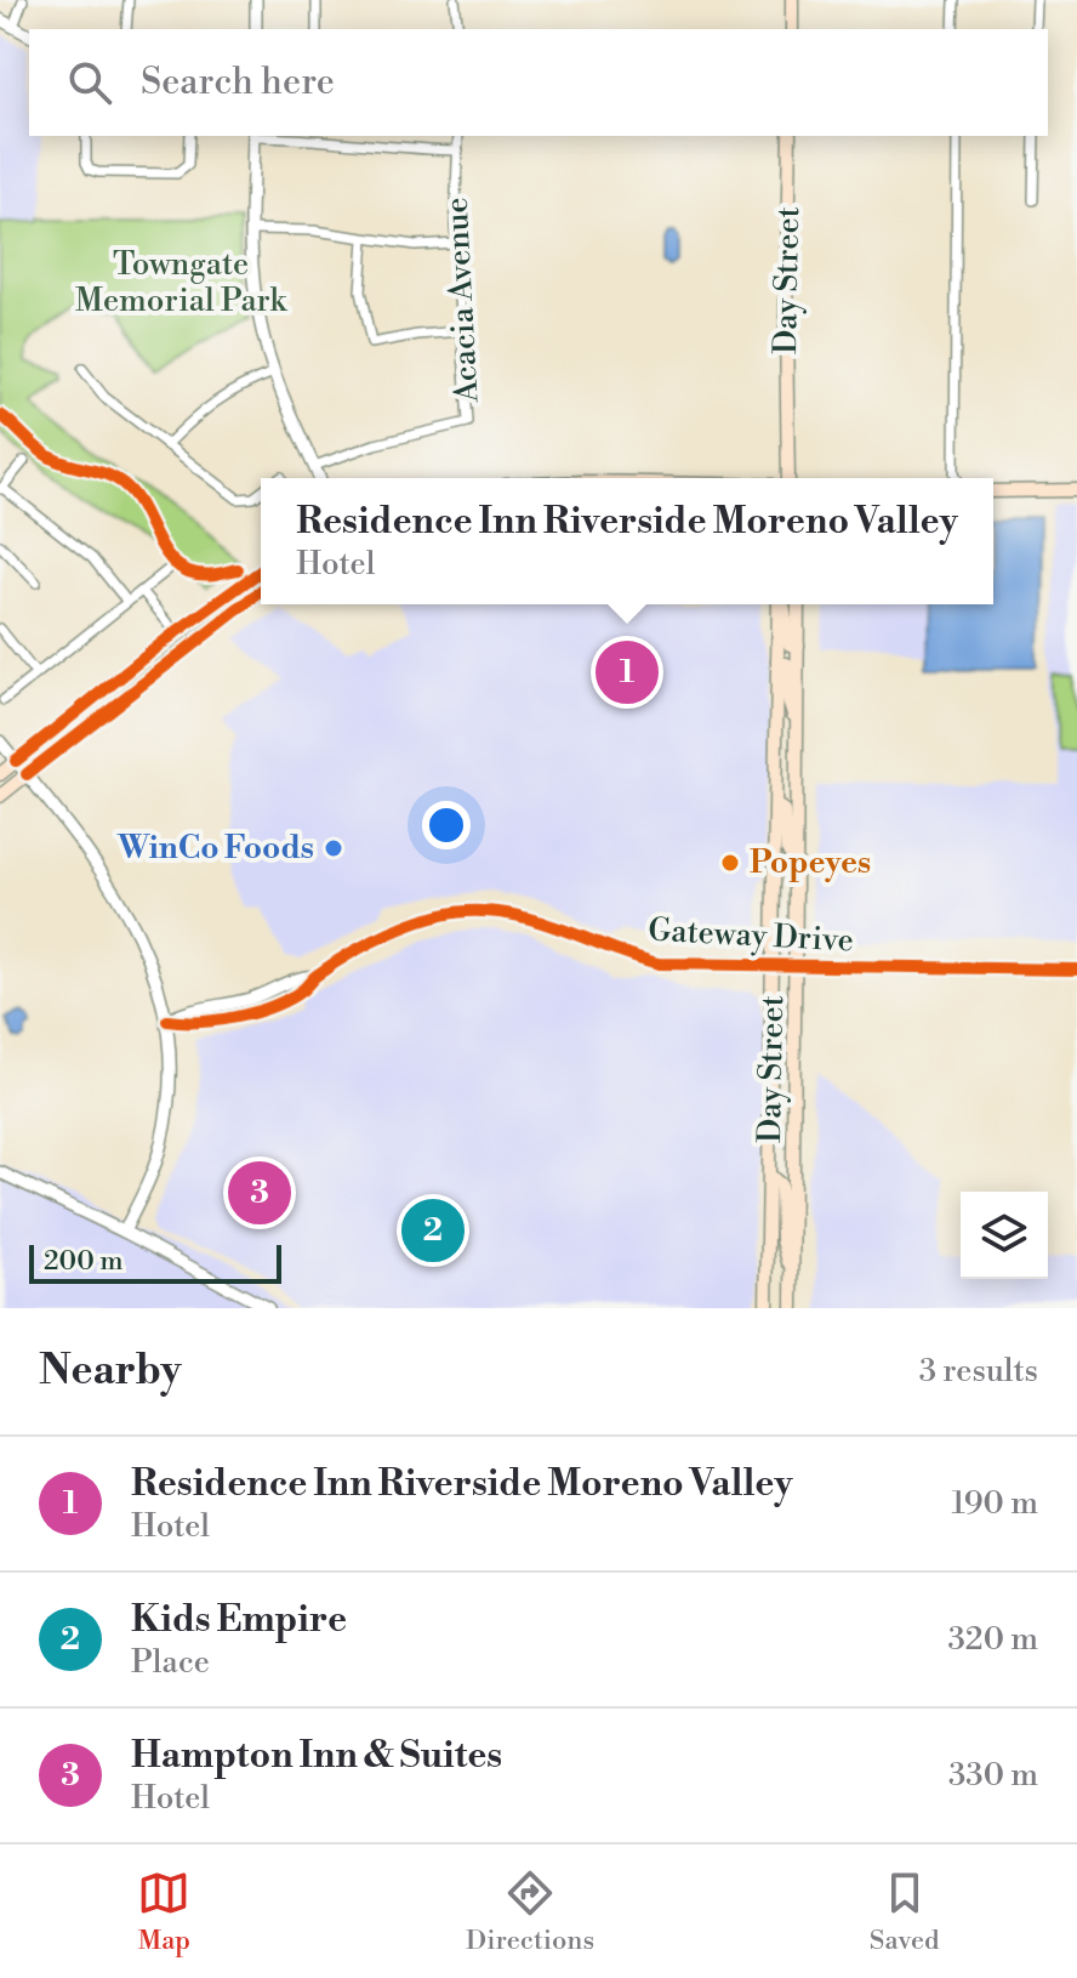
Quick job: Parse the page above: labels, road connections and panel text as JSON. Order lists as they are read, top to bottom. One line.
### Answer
{"streets":{"main road":["Day Street"],"street":["Acacia Avenue","Gateway Drive"]},"crossings":[["Day Street","Gateway Drive"]],"parks":["Towngate Memorial Park"],"places":["WinCo Foods","Popeyes"],"scale_bar":"200 m","page":{"search":"Search here","popup":["Residence Inn Riverside Moreno Valley","Hotel"],"pins":["1","3","2"],"scale":"200 m","heading":["Nearby","3 results"],"list":[{"mark":"1","name":"Residence Inn Riverside Moreno Valley","note":"Hotel","value":"190 m"},{"mark":"2","name":"Kids Empire","note":"Place","value":"320 m"},{"mark":"3","name":"Hampton Inn & Suites","note":"Hotel","value":"330 m"}],"nav":["Map","Directions","Saved"]}}
